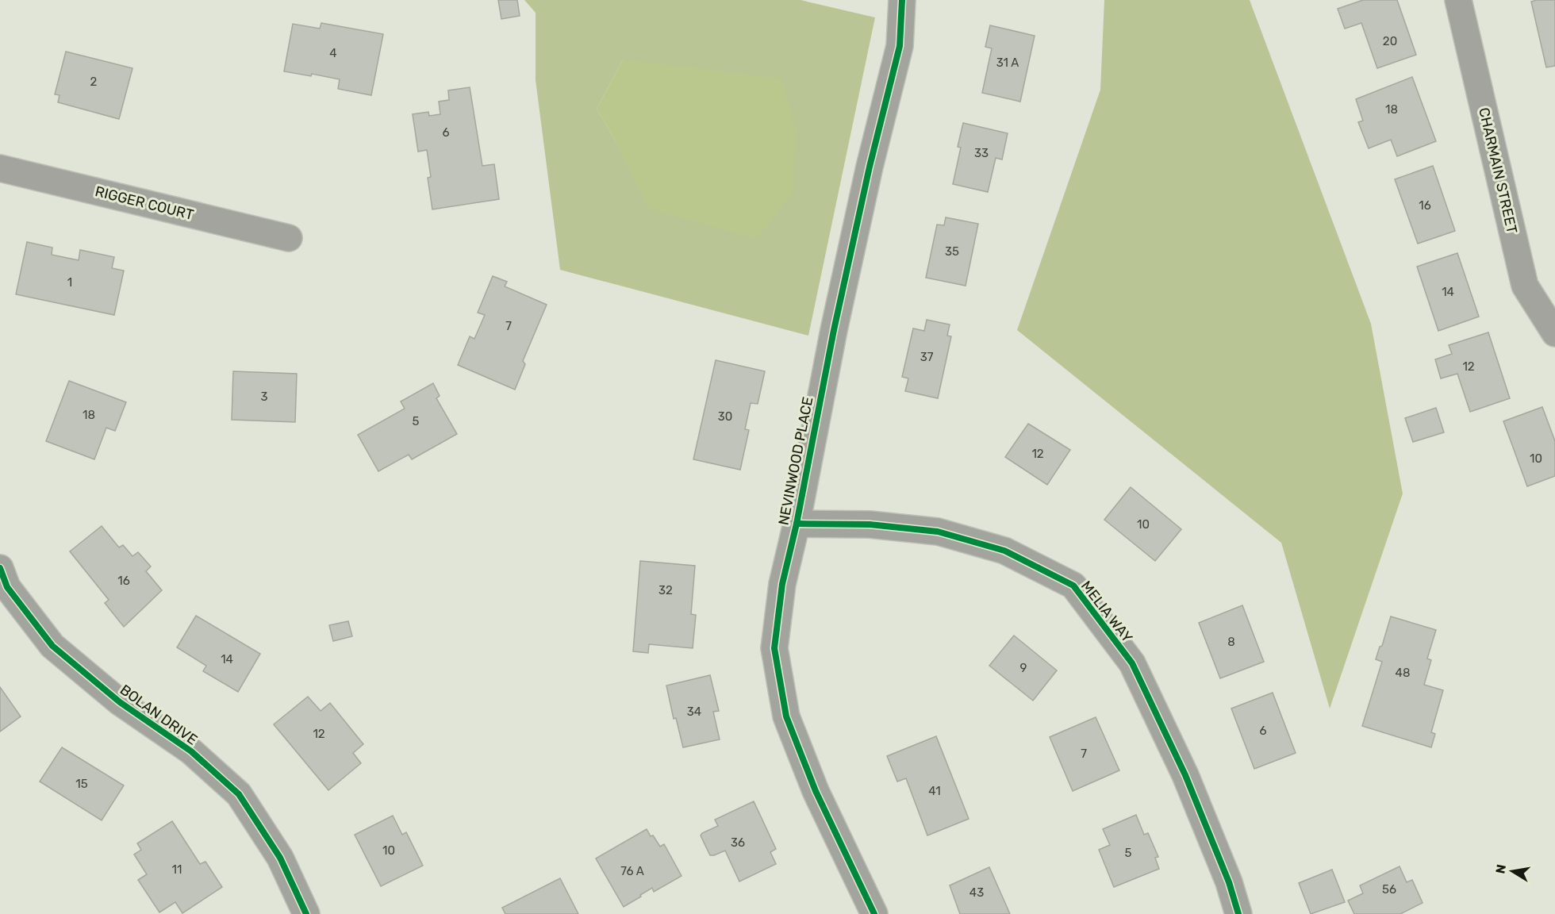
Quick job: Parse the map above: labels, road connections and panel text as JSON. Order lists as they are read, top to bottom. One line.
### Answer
{"streets":{"street":["CHARMAIN STREET","RIGGER COURT","NEVINWOOD PLACE","MELIA WAY","BOLAN DRIVE"]},"crossings":[["NEVINWOOD PLACE","MELIA WAY"]],"house_numbers":["20","4","31 A","2","18","6","33","16","35","1","14","7","37","12","3","18","30","5","12","10","10","16","32","8","14","9","48","34","6","12","7","15","41","36","10","5","11","76 A","56","43"],"north":"left"}
